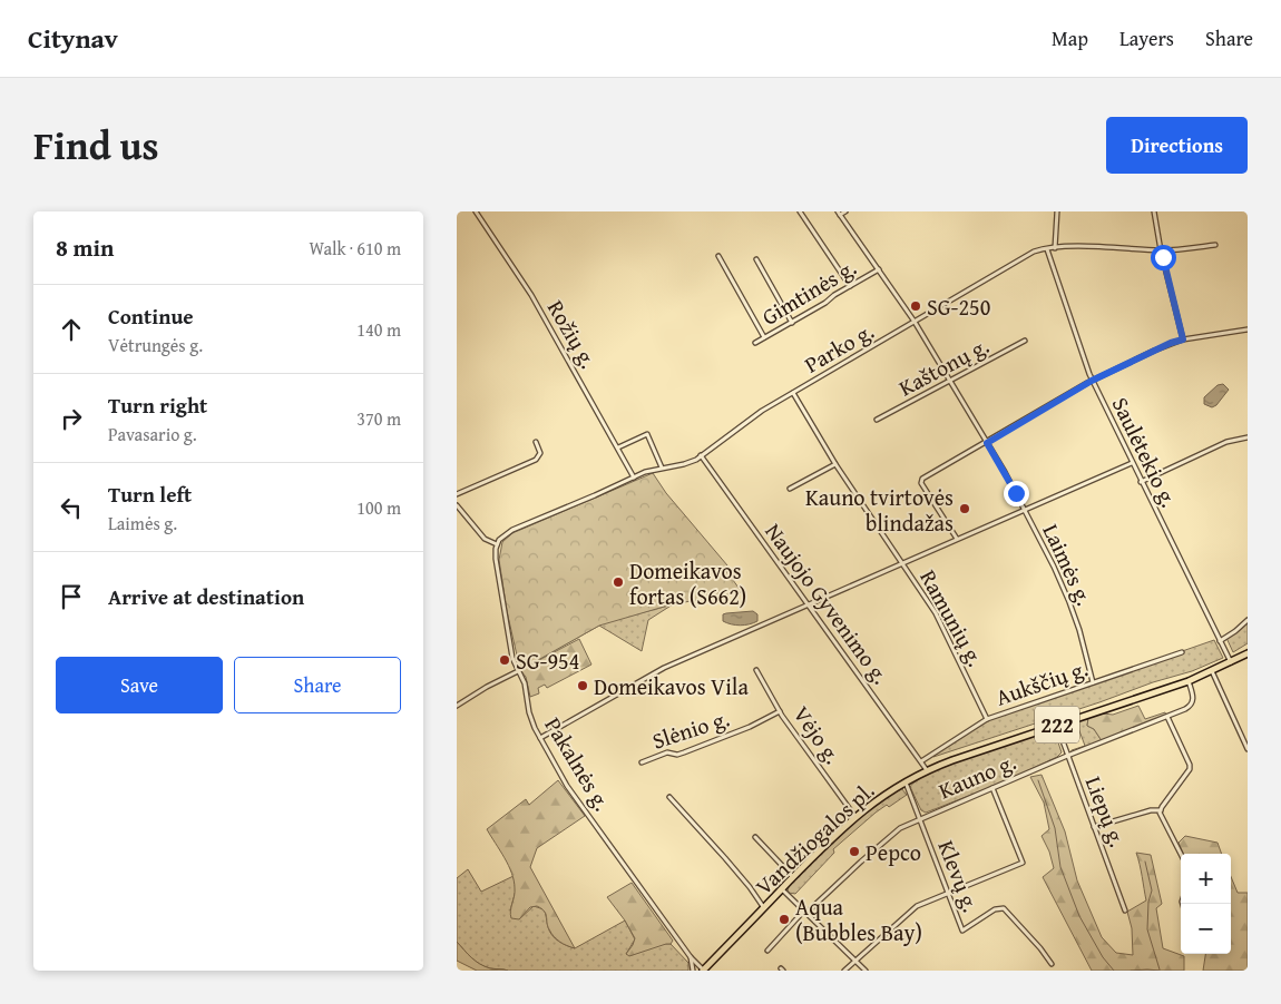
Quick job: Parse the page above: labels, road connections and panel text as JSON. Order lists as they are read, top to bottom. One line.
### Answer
{"streets":{"main road":["222","Vandžiogalos pl."],"street":["Gimtinės g.","Rožių g.","Parko g.","Kaštonų g.","Saulėtekio g.","Laimės g.","Naujojo Gyvenimo g.","Ramunių g.","Aukščių g.","Slėnio g.","Vėjo g.","Pakalnės g.","Kauno g.","Liepų g.","Klevų g."]},"crossings":[["Gimtinės g.","Laimės g."],["Rožių g.","Parko g."],["Parko g.","Saulėtekio g."],["Parko g.","Laimės g."],["Parko g.","Naujojo Gyvenimo g."],["Parko g.","Ramunių g."],["Parko g.","Pakalnės g."],["Kaštonų g.","Laimės g."],["Saulėtekio g.","Vandžiogalos pl."],["Laimės g.","Aukščių g."],["Naujojo Gyvenimo g.","Aukščių g."],["Naujojo Gyvenimo g.","Vandžiogalos pl."],["Ramunių g.","Aukščių g."],["Slėnio g.","Vėjo g."],["Vėjo g.","Vandžiogalos pl."],["Pakalnės g.","Vandžiogalos pl."],["Kauno g.","Liepų g."],["Kauno g.","Vandžiogalos pl."],["Kauno g.","Klevų g."],["Liepų g.","Vandžiogalos pl."],["Vandžiogalos pl.","Klevų g."]],"places":["SG-250","Kauno tvirtovės blindažas","Domeikavos fortas (S662)","SG-954","Domeikavos Vila","Pepco","Aqua (Bubbles Bay)"],"page":{"header":"Citynav","nav":["Map","Layers","Share"],"title":"Find us","buttons":["Directions",["Save","Share"]],"heading":["8 min","Walk · 610 m"],"list":[["Continue","Vėtrungės g.","140 m"],["Turn right","Pavasario g.","370 m"],["Turn left","Laimės g.","100 m"],"Arrive at destination"],"map_buttons":["+","−"]}}
